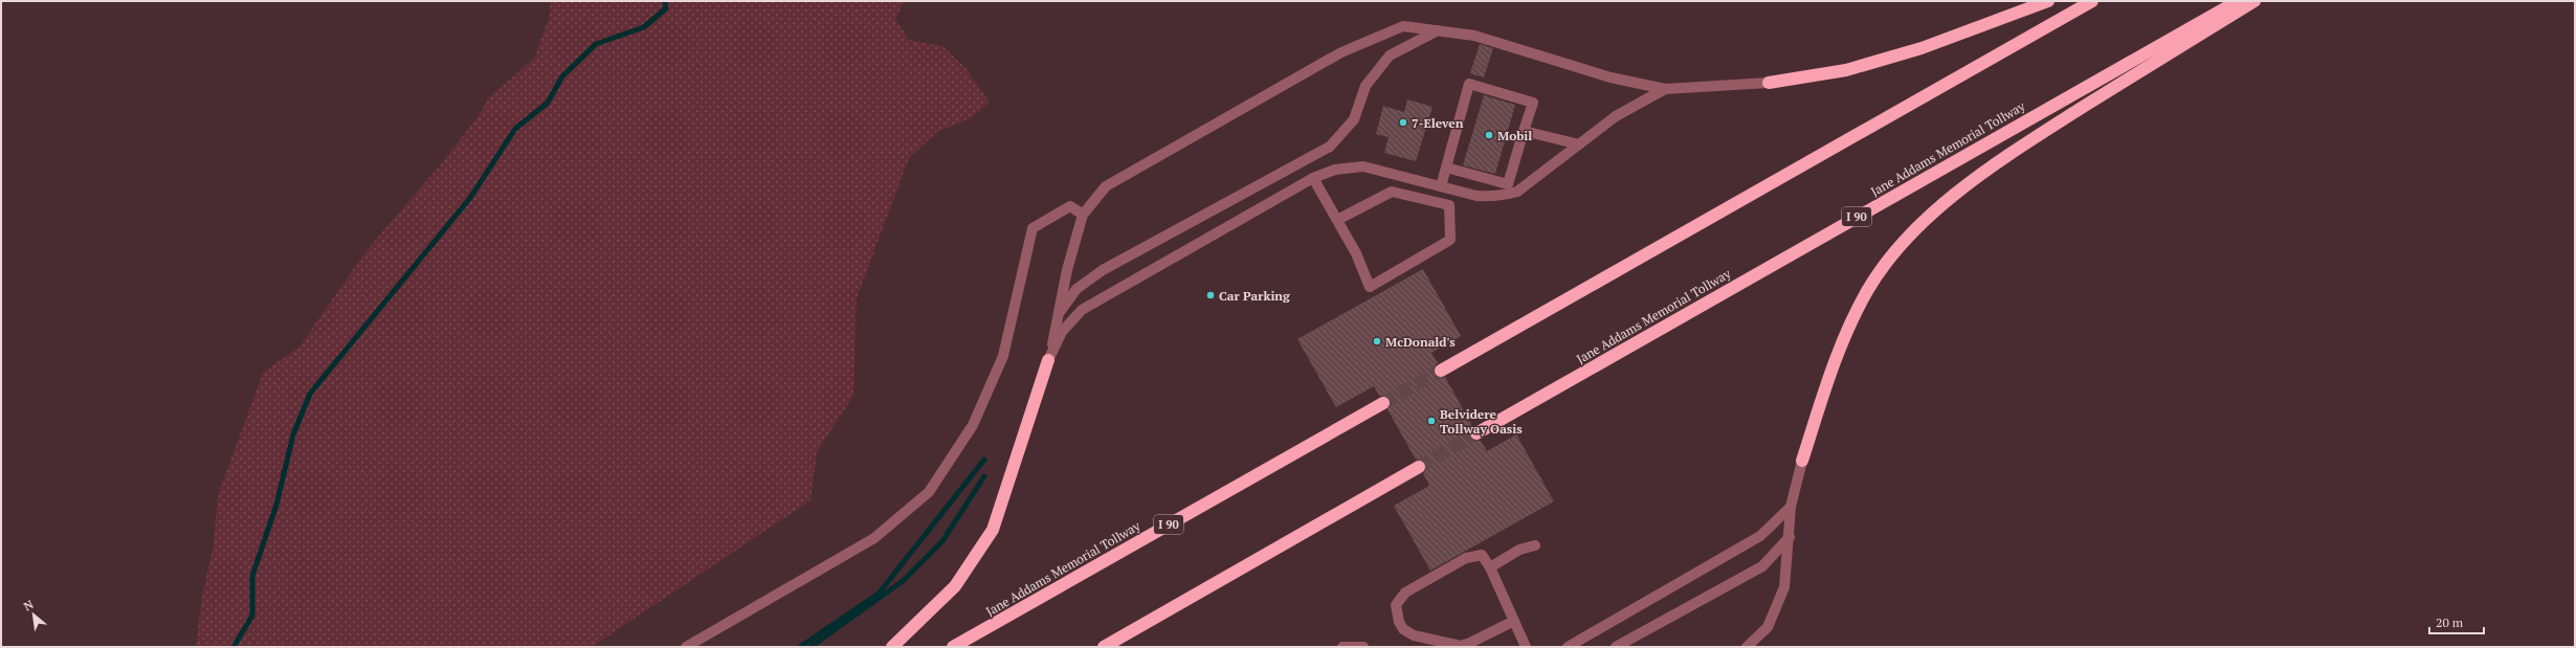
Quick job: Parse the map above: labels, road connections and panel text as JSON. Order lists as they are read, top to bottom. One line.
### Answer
{"streets":{"highway":["Jane Addams Memorial Tollway","I 90"]},"places":["7-Eleven","Mobil","Car Parking","McDonald's","Belvidere Tollway Oasis"],"scale_bar":"20 m","north":"top left"}
